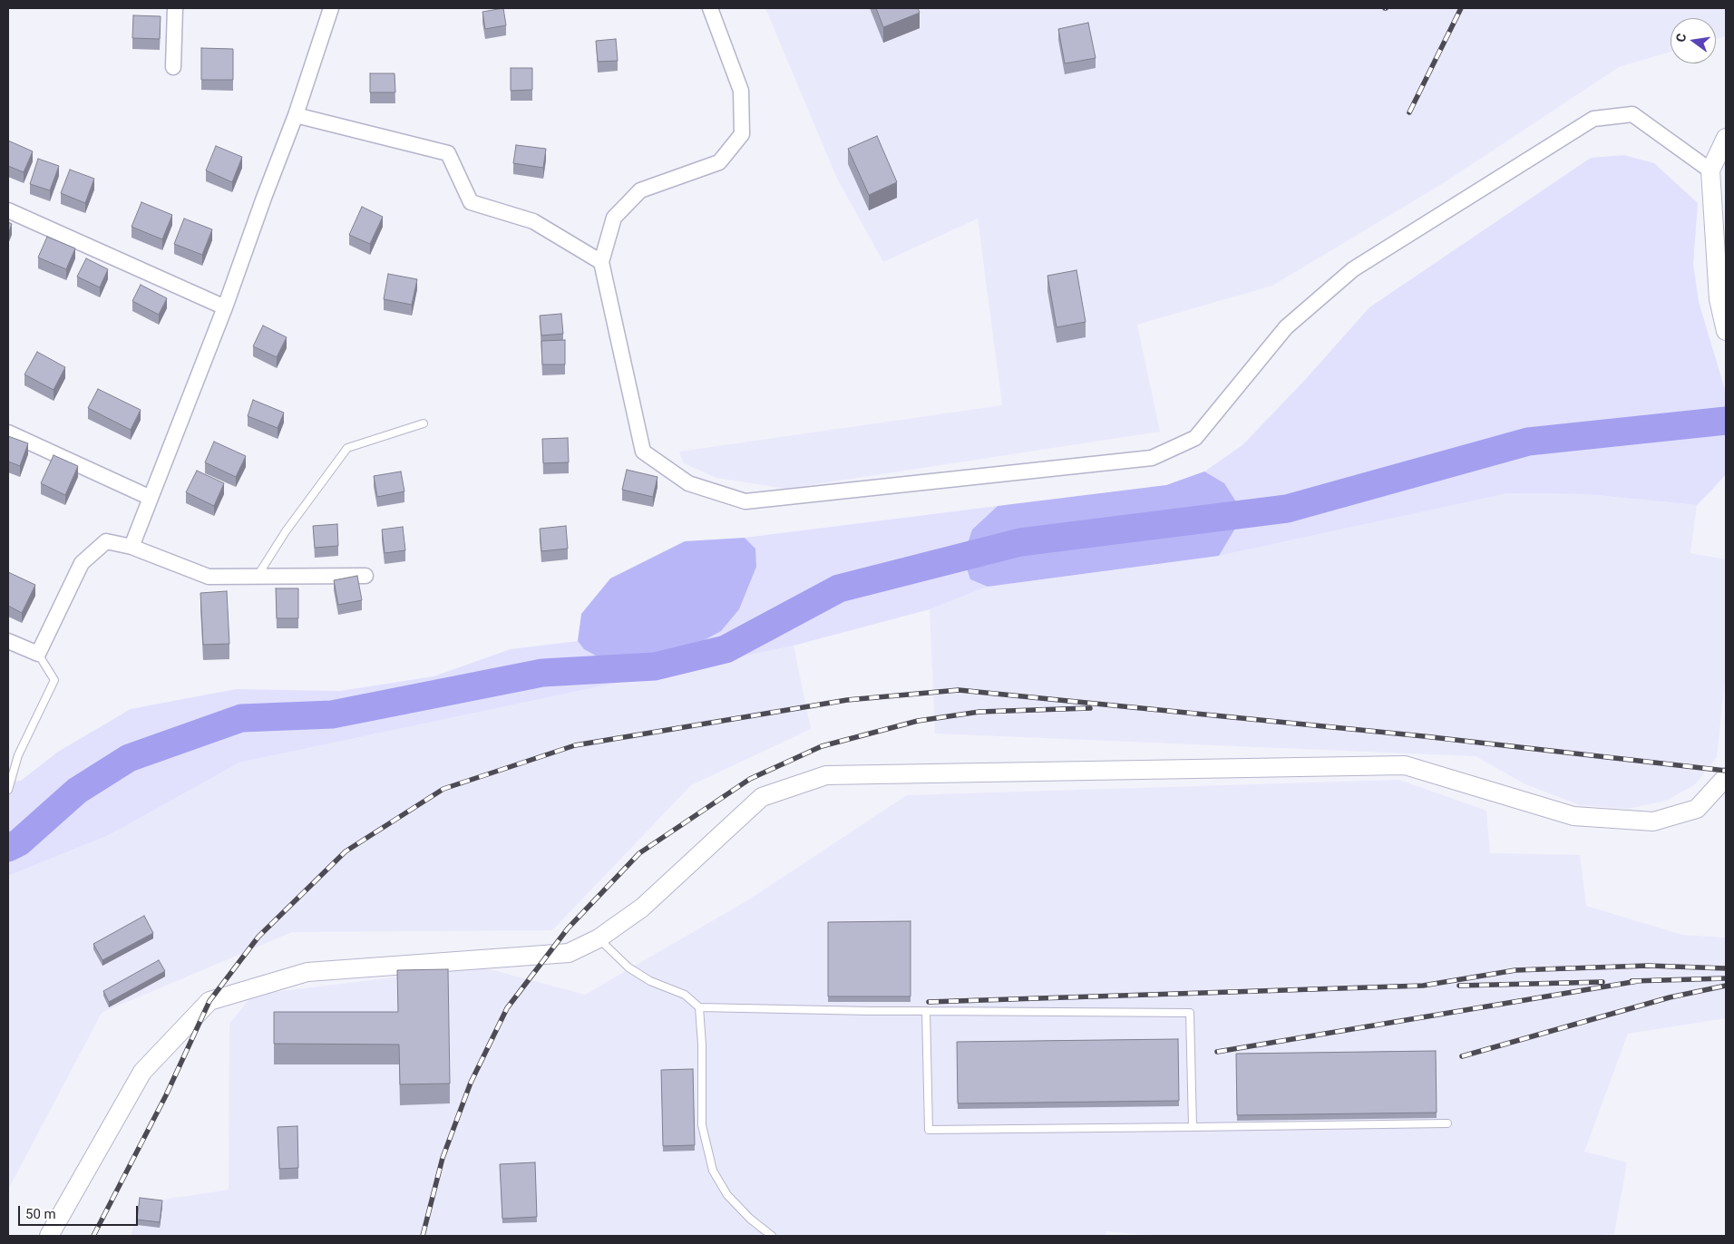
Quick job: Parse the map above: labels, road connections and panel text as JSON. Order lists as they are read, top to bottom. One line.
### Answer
{"scale_bar":"50 m","north":"left"}
